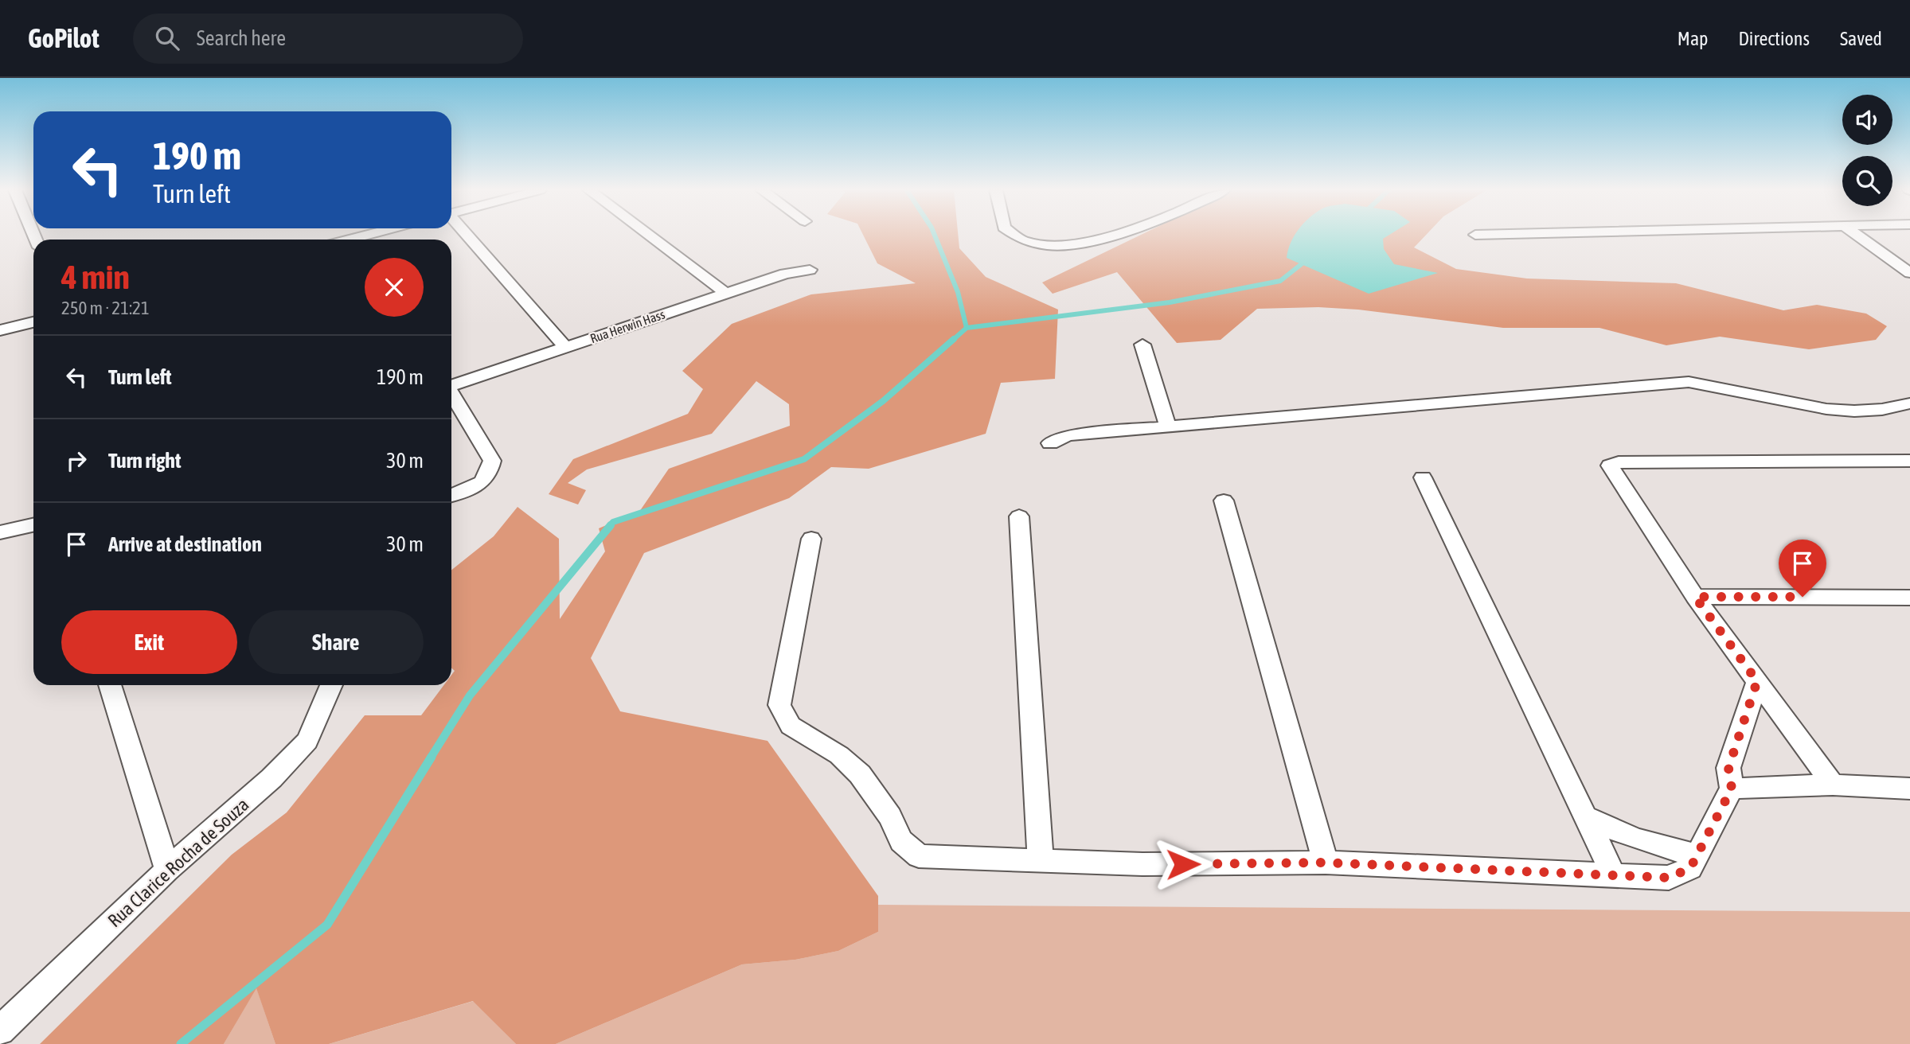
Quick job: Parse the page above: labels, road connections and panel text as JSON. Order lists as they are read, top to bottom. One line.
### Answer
{"streets":{"street":["Rua Herwin Hass","Rua Clarice Rocha de Souza"]},"page":{"header":"GoPilot","search":"Search here","nav":["Map","Directions","Saved"],"turn":["190 m","Turn left"],"heading":["4 min","250 m · 21:21"],"list":[{"name":"Turn left","value":"190 m"},{"name":"Turn right","value":"30 m"},{"name":"Arrive at destination","value":"30 m"}],"buttons":["Exit","Share"]}}
